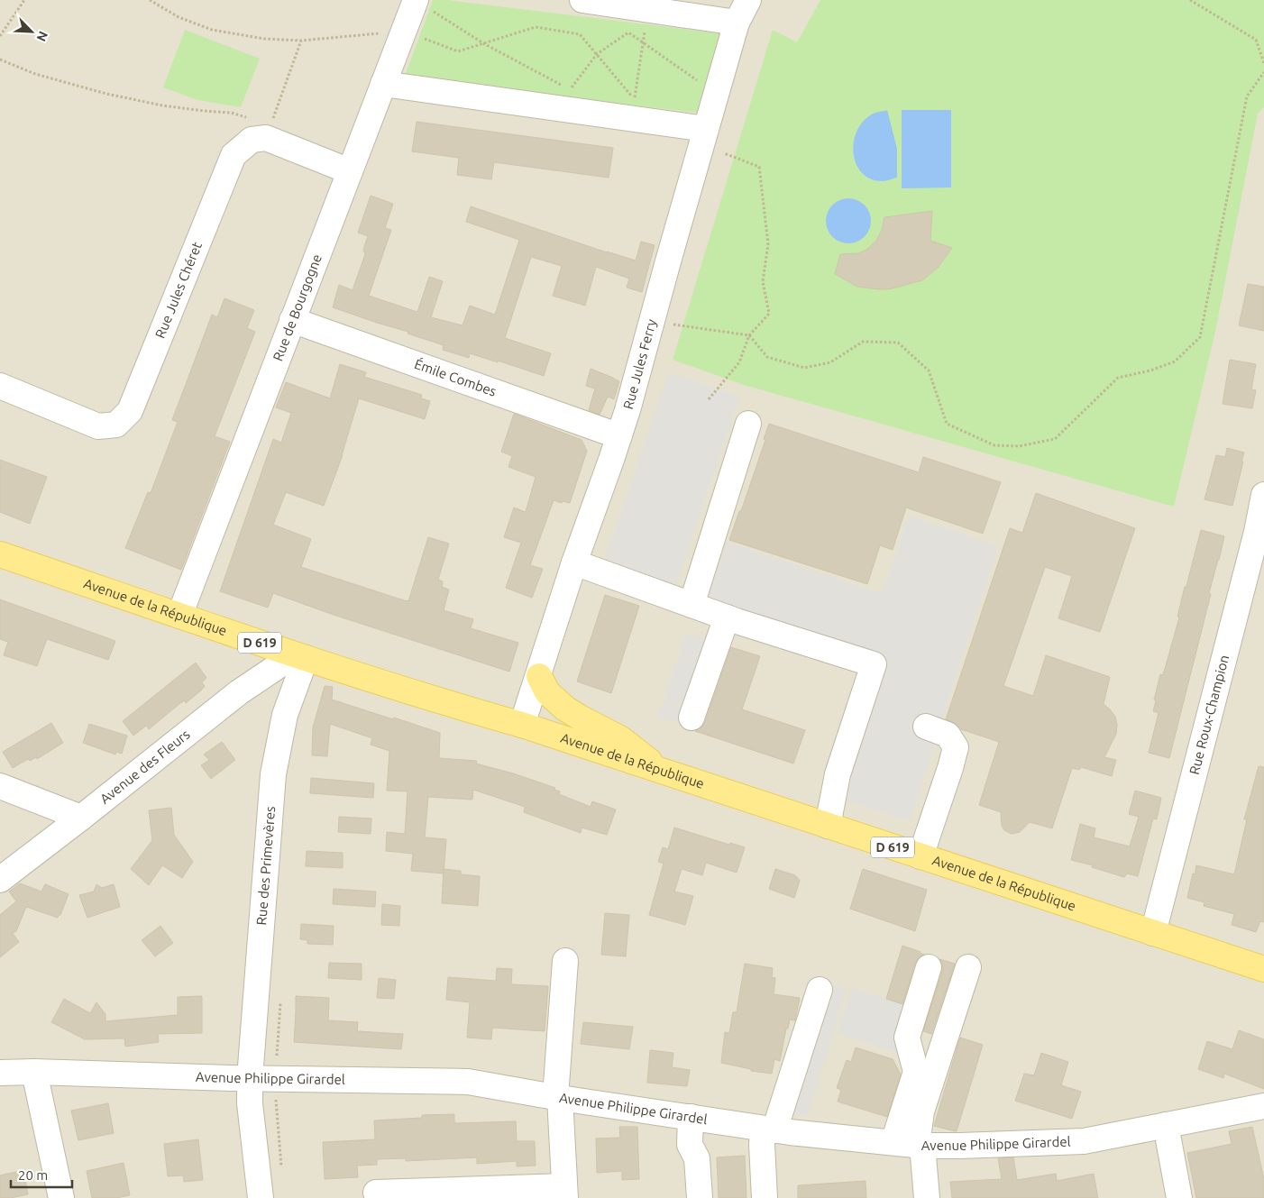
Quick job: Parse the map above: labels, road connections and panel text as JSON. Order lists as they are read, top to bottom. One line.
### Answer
{"streets":{"main road":["Avenue de la République","D 619"],"street":["Rue Jules Chéret","Rue de Bourgogne","Rue Jules Ferry","Émile Combes","Rue Roux-Champion","Avenue des Fleurs","Rue des Primevères","Avenue Philippe Girardel"]},"crossings":[["Rue de Bourgogne","Émile Combes"],["Rue de Bourgogne","Avenue de la République"],["Rue Jules Ferry","Émile Combes"],["Rue Jules Ferry","Avenue de la République"],["Avenue de la République","Rue Roux-Champion"],["Avenue de la République","Avenue des Fleurs"],["Avenue de la République","Rue des Primevères"],["Avenue des Fleurs","Rue des Primevères"],["Rue des Primevères","Avenue Philippe Girardel"]],"scale_bar":"20 m","north":"bottom right"}
